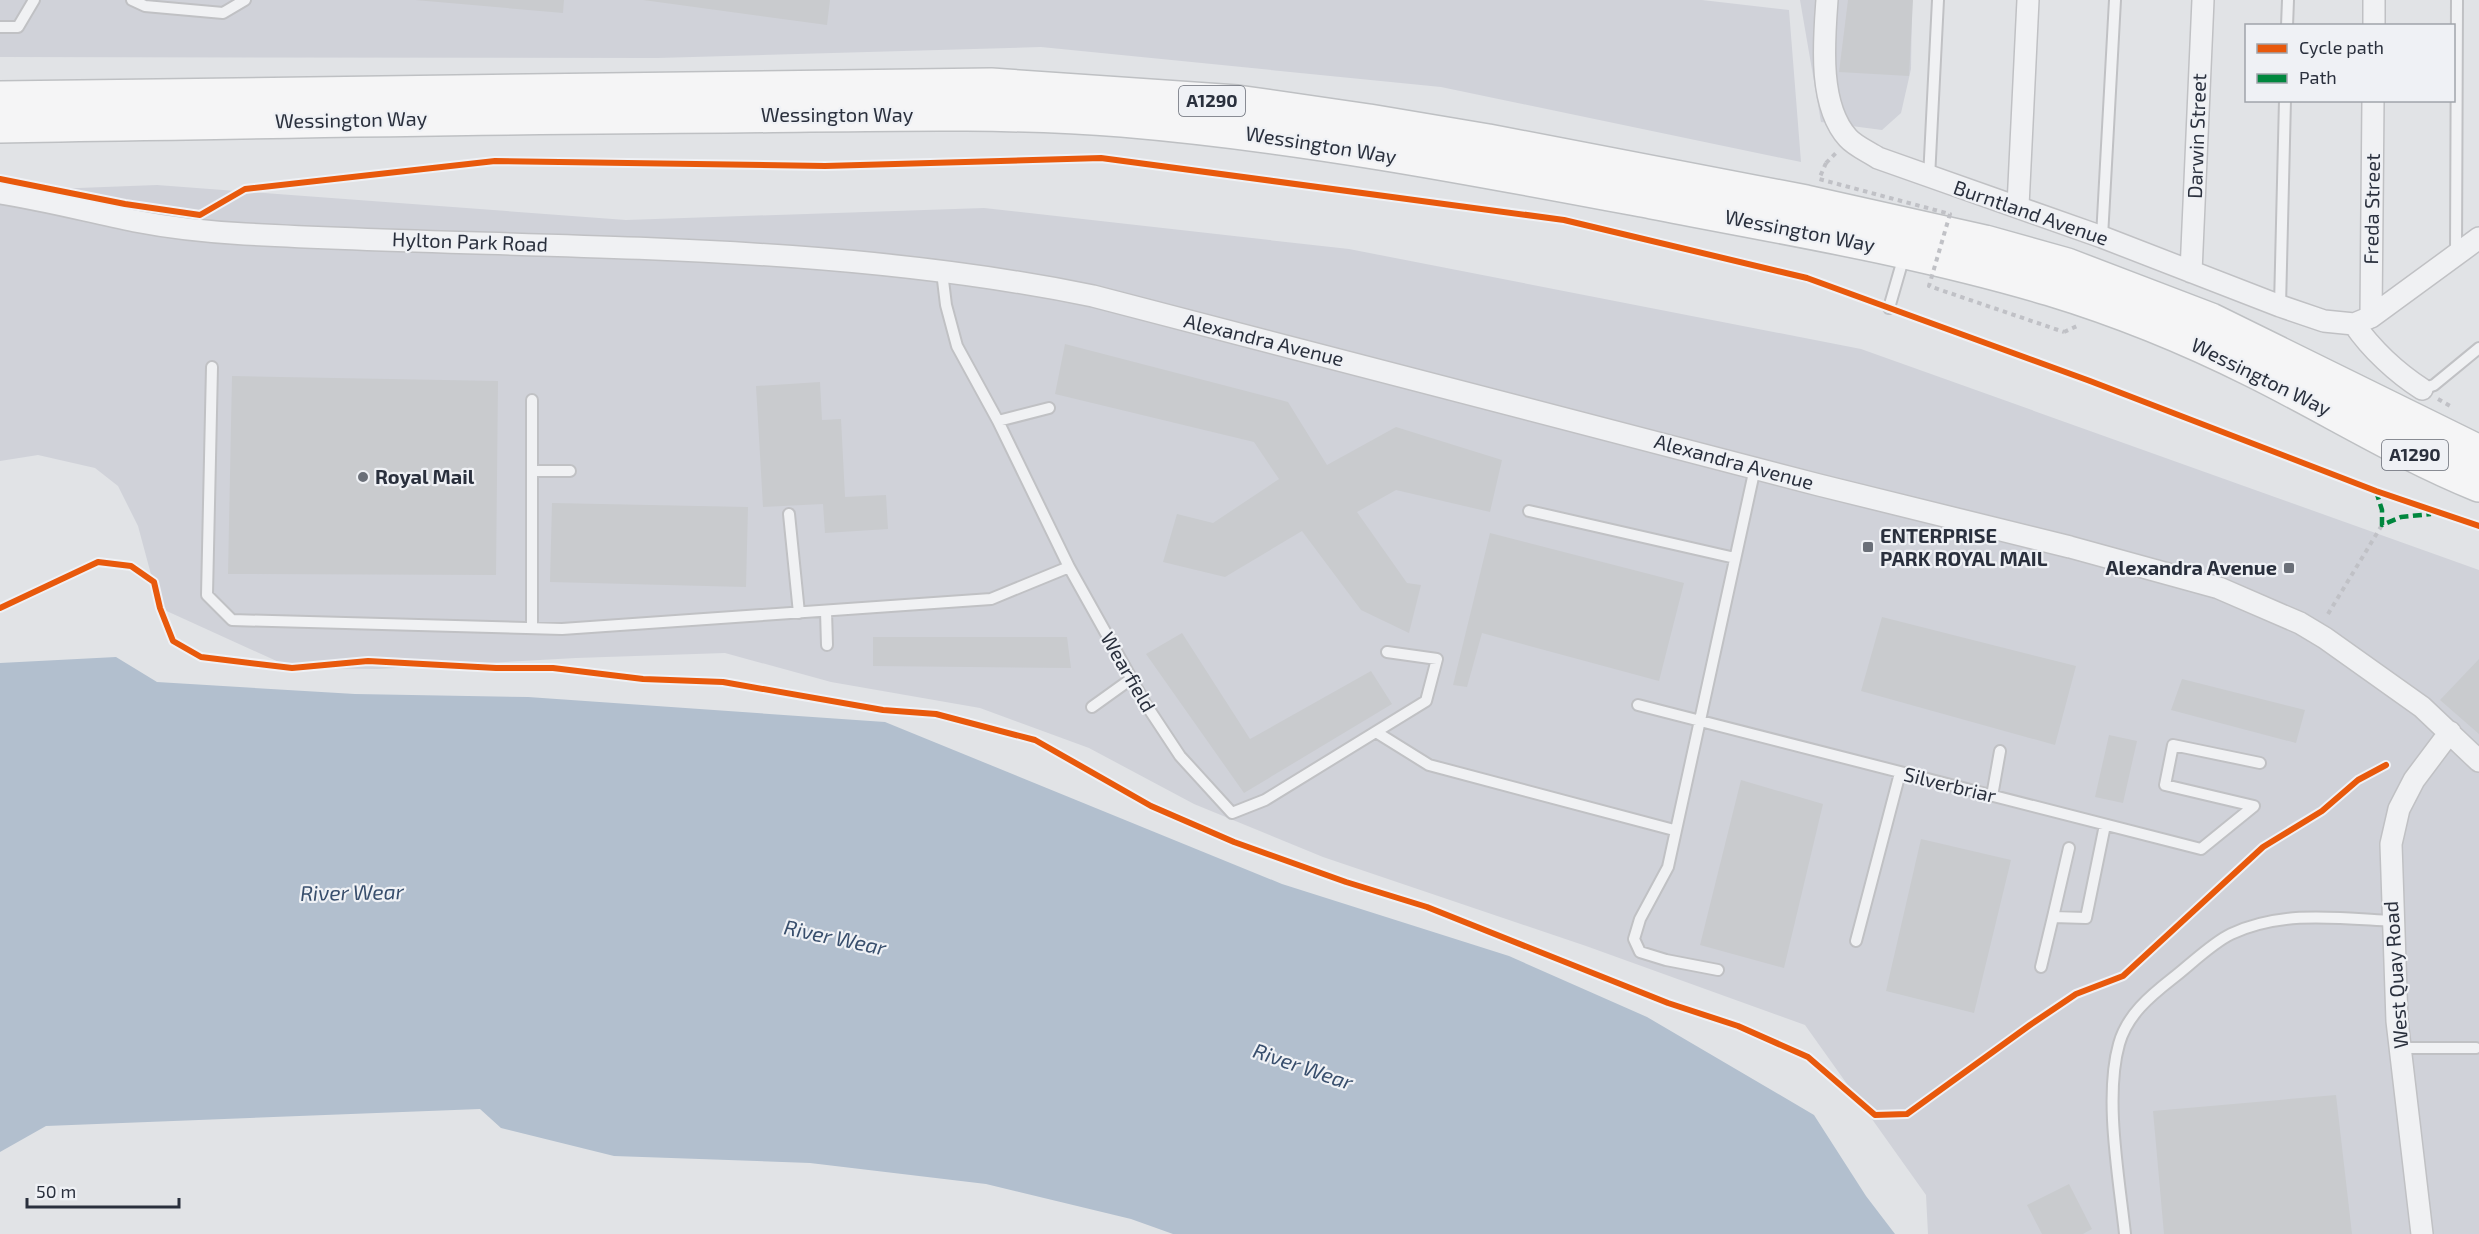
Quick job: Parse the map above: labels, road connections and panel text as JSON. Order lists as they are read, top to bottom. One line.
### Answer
{"streets":{"main road":["A1290","Wessington Way"],"street":["Darwin Street","Freda Street","Burntland Avenue","Hylton Park Road","Alexandra Avenue","West Quay Road"],"lane":["Wearfield","Silverbriar"]},"crossings":[["Darwin Street","Burntland Avenue"],["Freda Street","Burntland Avenue"],["Hylton Park Road","Alexandra Avenue"],["Hylton Park Road","Wearfield"],["Alexandra Avenue","Wearfield"],["Alexandra Avenue","West Quay Road"]],"water":["River Wear"],"places":{"other":["Royal Mail"],"transit":["ENTERPRISE PARK ROYAL MAIL","Alexandra Avenue"]},"legend":["Cycle path","Path"],"scale_bar":"50 m"}
